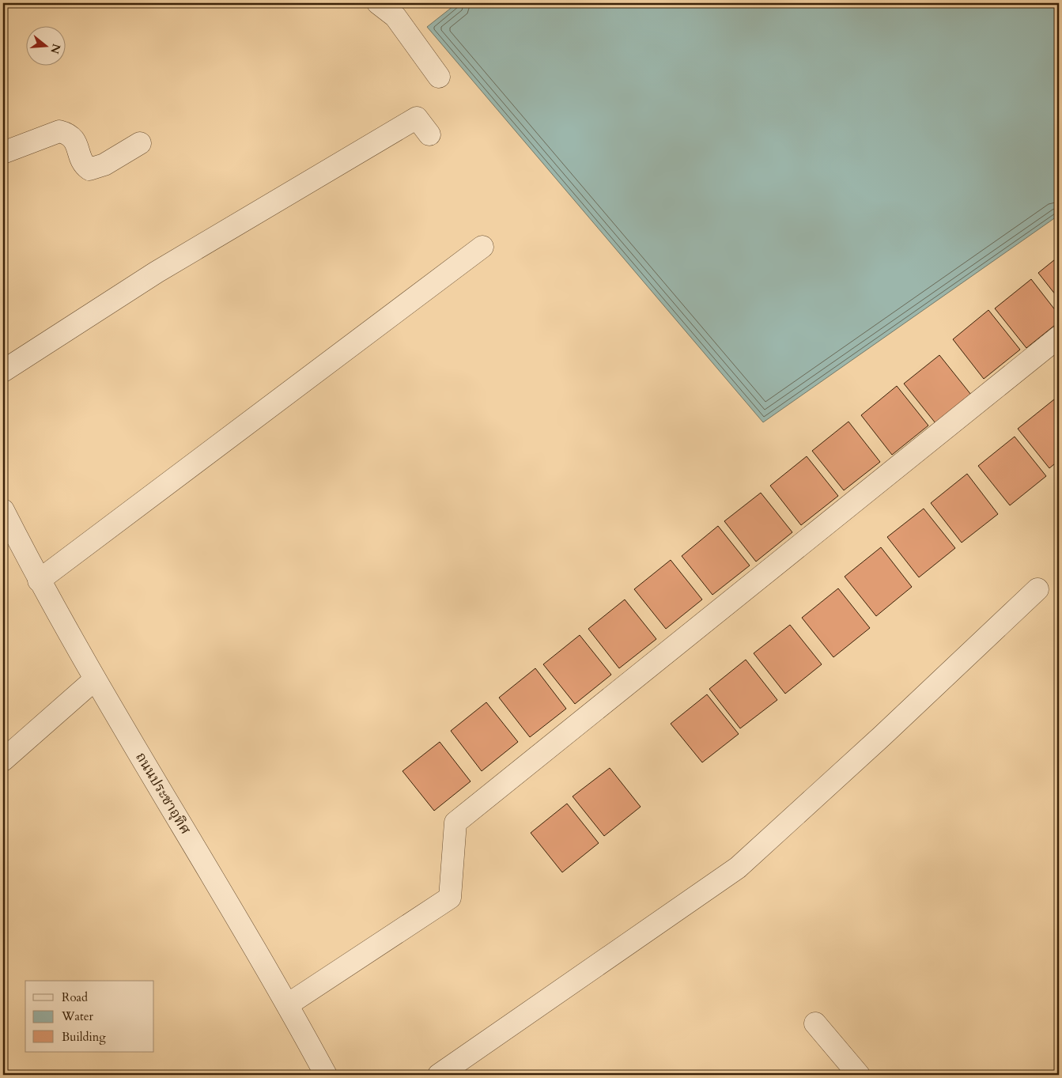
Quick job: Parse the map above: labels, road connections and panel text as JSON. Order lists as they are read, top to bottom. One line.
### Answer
{"streets":{"street":["ถนนประชาอุทิศ"]},"legend":["Road","Water","Building"],"north":"right"}
